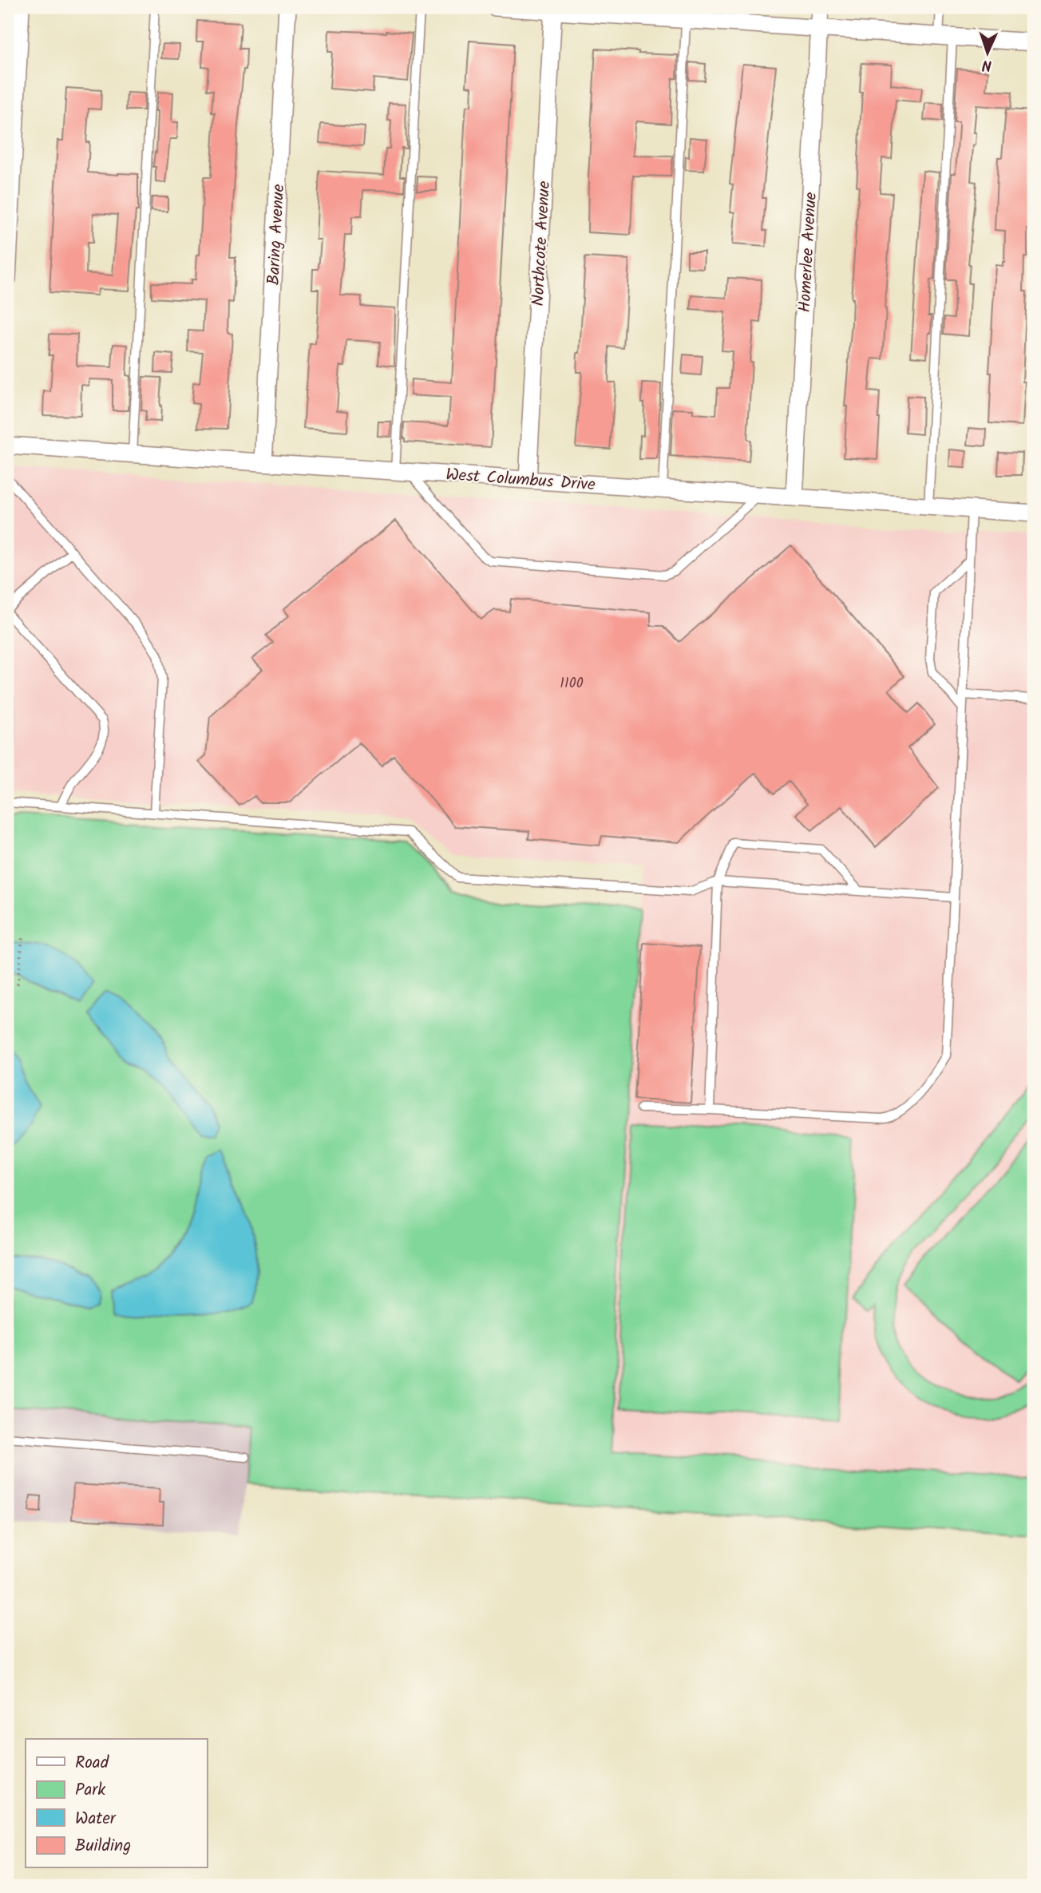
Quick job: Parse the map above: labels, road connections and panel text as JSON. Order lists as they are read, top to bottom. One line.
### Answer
{"streets":{"street":["Baring Avenue","Northcote Avenue","Homerlee Avenue","West Columbus Drive"]},"crossings":[["Baring Avenue","West Columbus Drive"],["Northcote Avenue","West Columbus Drive"],["Homerlee Avenue","West Columbus Drive"]],"house_numbers":["1100"],"legend":["Road","Park","Water","Building"],"north":"bottom"}
